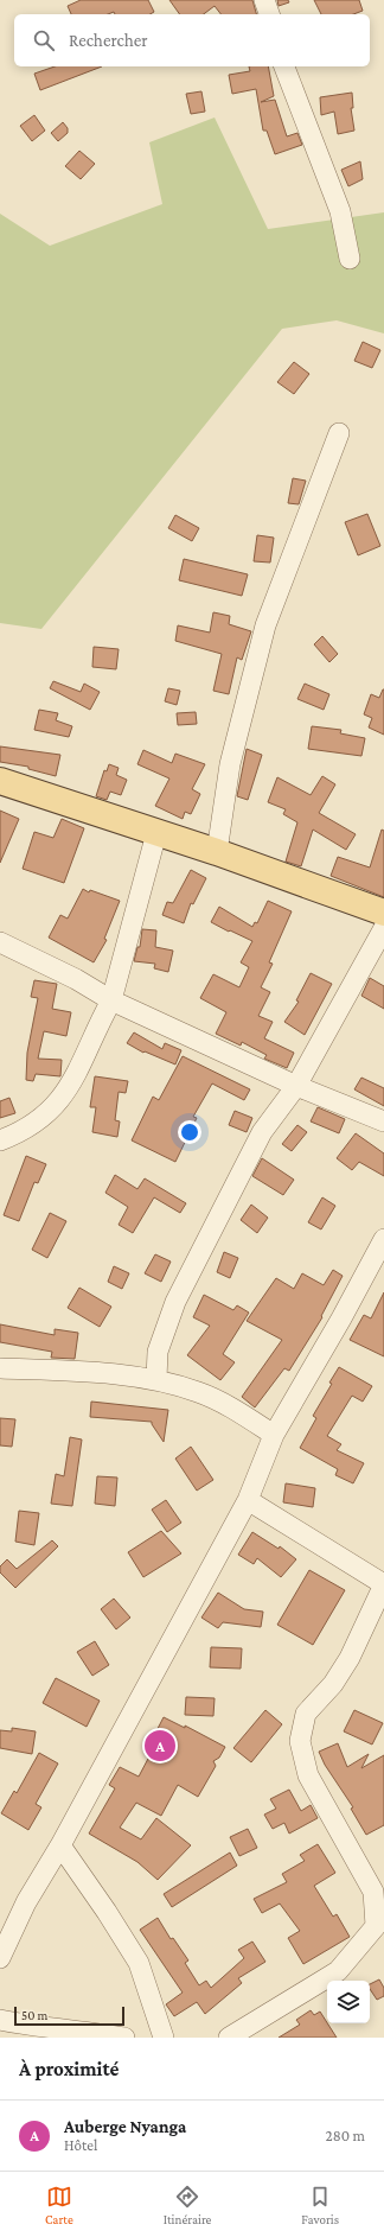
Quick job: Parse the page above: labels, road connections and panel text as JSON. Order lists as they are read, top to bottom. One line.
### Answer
{"scale_bar":"50 m","page":{"search":"Rechercher","pins":"A","scale":"50 m","heading":"À proximité","list":[{"mark":"A","name":"Auberge Nyanga","note":"Hôtel","value":"280 m"}],"nav":["Carte","Itinéraire","Favoris"]}}
